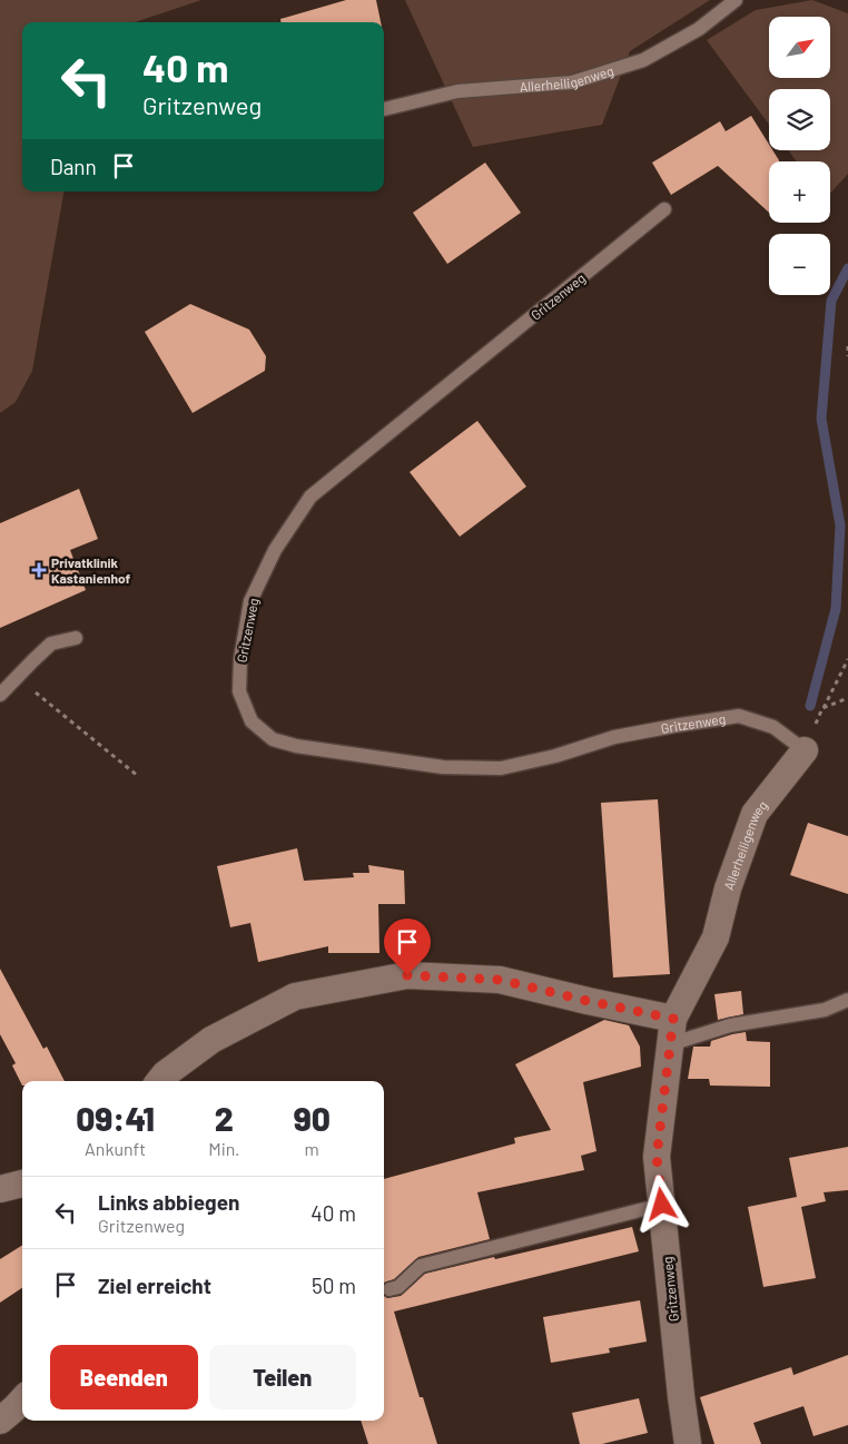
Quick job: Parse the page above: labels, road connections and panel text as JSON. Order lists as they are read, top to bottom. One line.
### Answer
{"streets":{"street":["Allerheiligenweg","Gritzenweg"]},"crossings":[["Allerheiligenweg","Gritzenweg"]],"places":{"health":["Privatklinik Kastanienhof"]},"north":"top right","page":{"map_buttons":["+","−"],"turn":["40 m","Gritzenweg"],"then":"Dann","eta":["09:41","Ankunft","2","Min.","90","m"],"list":[{"name":"Links abbiegen","note":"Gritzenweg","value":"40 m"},{"name":"Ziel erreicht","value":"50 m"}],"buttons":["Beenden","Teilen"]}}
